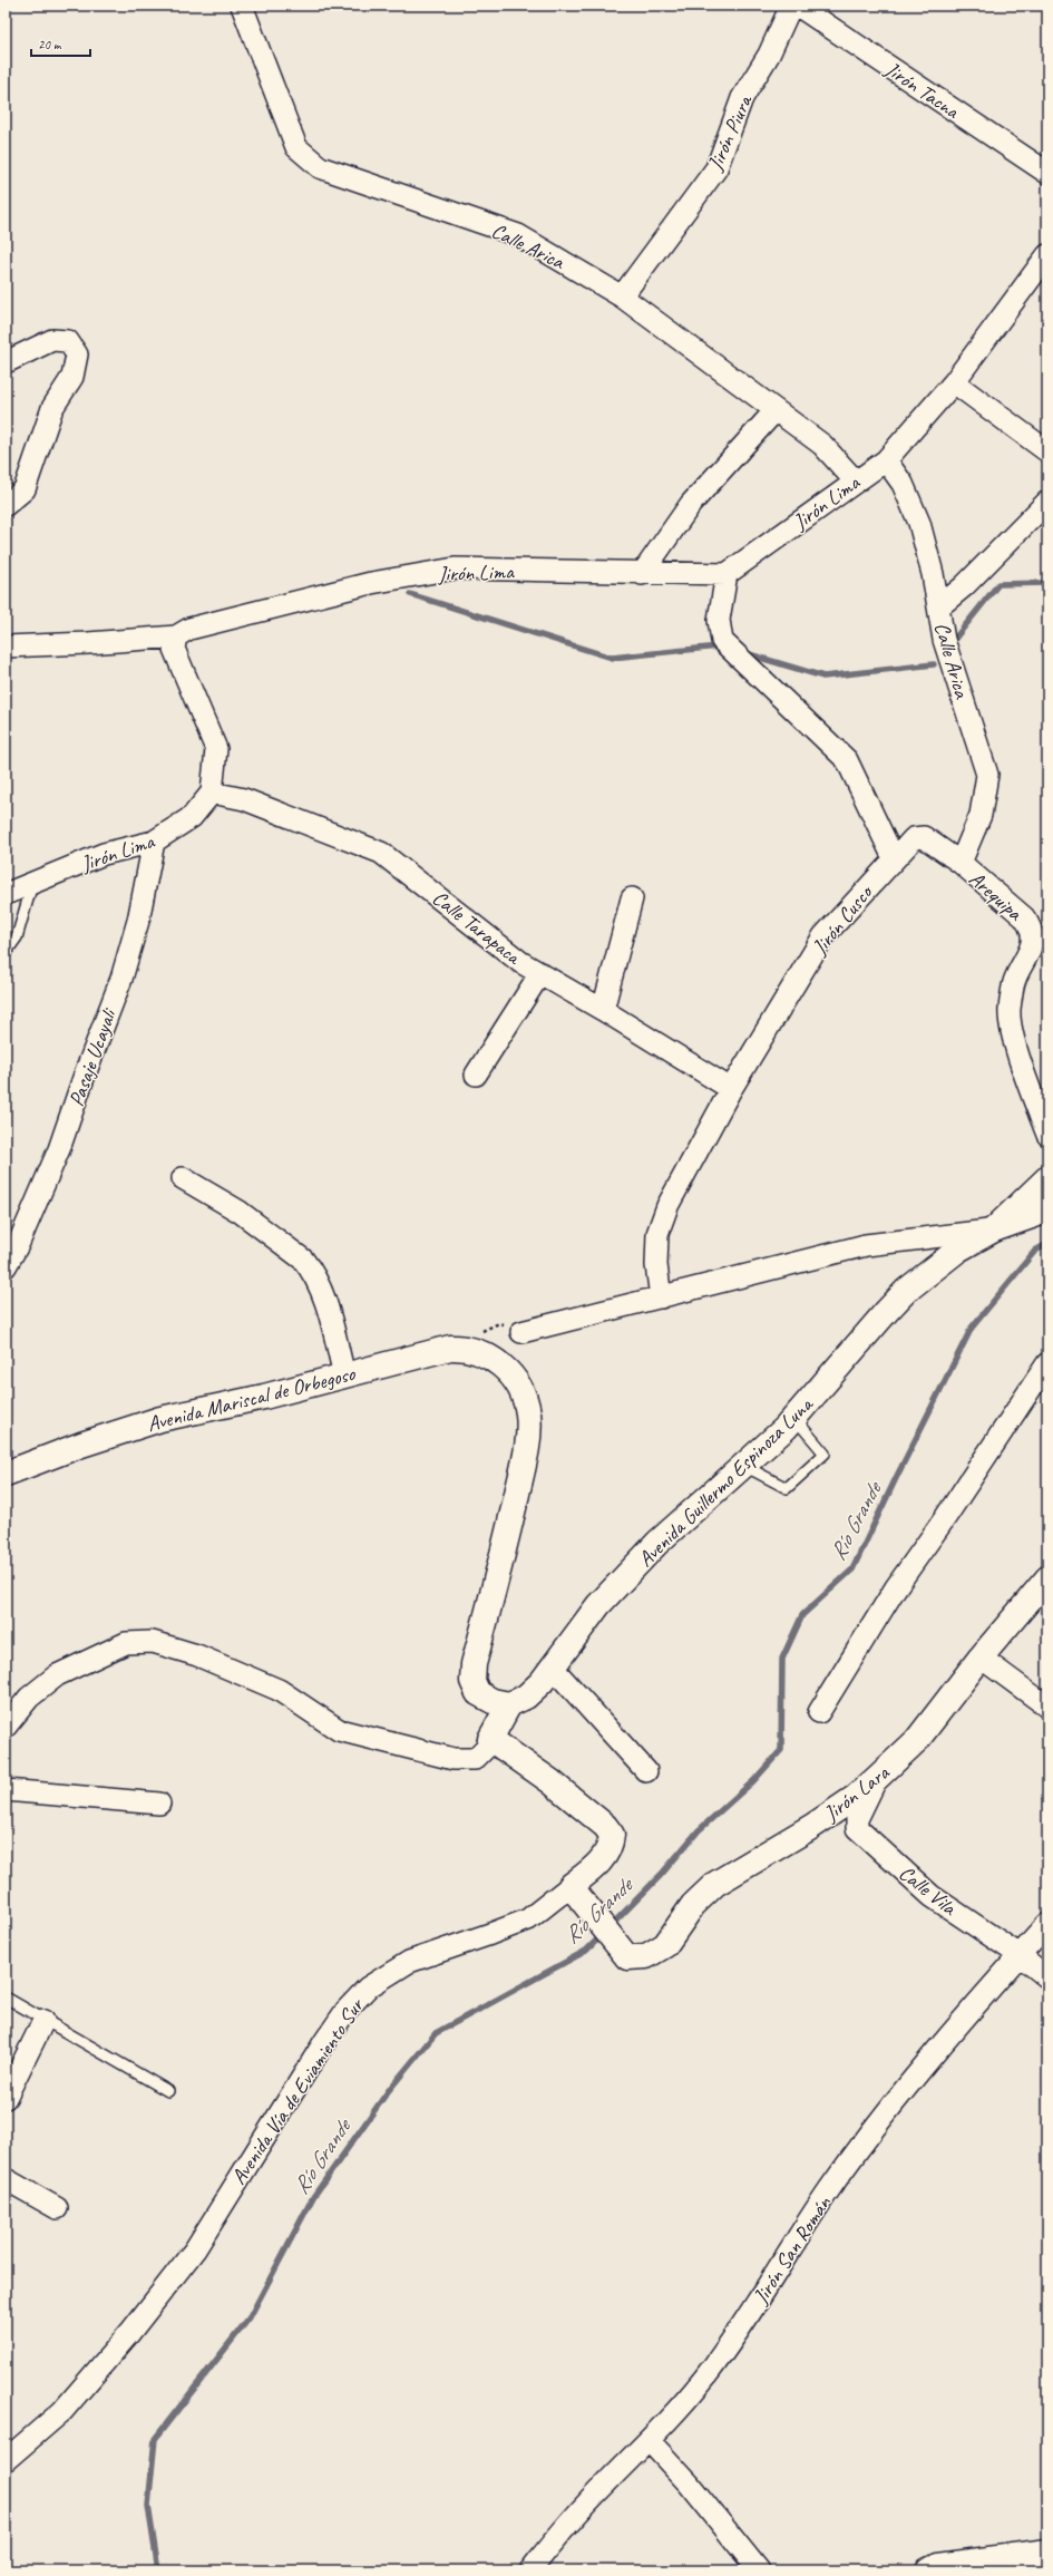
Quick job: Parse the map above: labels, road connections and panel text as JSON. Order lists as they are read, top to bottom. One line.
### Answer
{"streets":{"main road":["Avenida Mariscal de Orbegoso","Avenida Guillermo Espinoza Luna","Jirón Lara","Avenida Vía de Eviamiento Sur"],"street":["Jirón Tacna","Jirón Piura","Calle Arica","Jirón Lima","Arequipa","Jirón Cusco","Calle Tarapaca","Pasaje Ucayali","Calle Vila","Jirón San Román"]},"crossings":[["Jirón Piura","Calle Arica"],["Calle Arica","Jirón Lima"],["Calle Arica","Arequipa"],["Jirón Lima","Calle Tarapaca"],["Jirón Lima","Pasaje Ucayali"],["Arequipa","Jirón Cusco"],["Jirón Cusco","Calle Tarapaca"],["Avenida Mariscal de Orbegoso","Avenida Guillermo Espinoza Luna"],["Jirón Lara","Calle Vila"],["Jirón Lara","Avenida Vía de Eviamiento Sur"],["Calle Vila","Jirón San Román"]],"water":["Río Grande"],"scale_bar":"20 m"}
